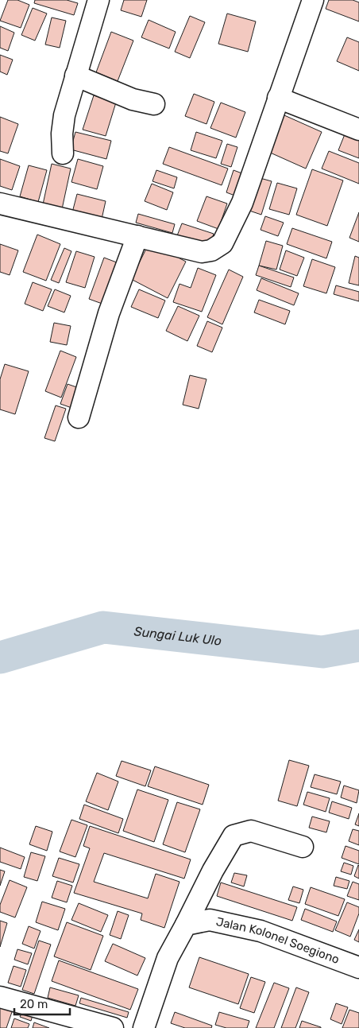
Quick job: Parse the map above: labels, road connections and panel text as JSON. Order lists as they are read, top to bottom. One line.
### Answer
{"streets":{"street":["Jalan Kolonel Soegiono"]},"water":["Sungai Luk Ulo"],"scale_bar":"20 m"}
